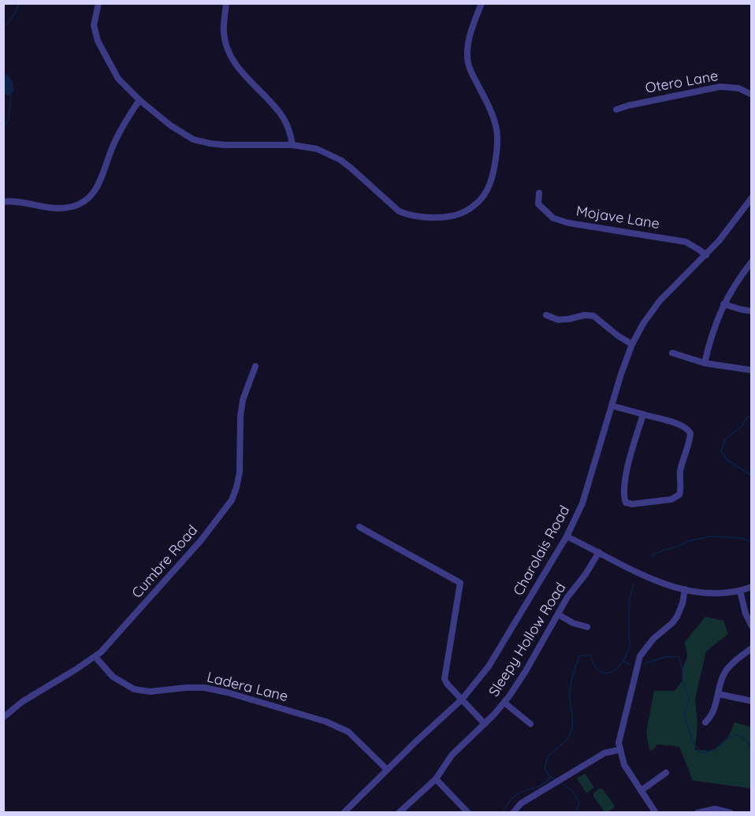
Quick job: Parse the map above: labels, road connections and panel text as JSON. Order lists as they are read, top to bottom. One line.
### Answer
{"streets":{"street":["Otero Lane","Mojave Lane","Charolais Road","Cumbre Road","Sleepy Hollow Road","Ladera Lane"]},"crossings":[["Mojave Lane","Charolais Road"],["Charolais Road","Ladera Lane"],["Cumbre Road","Ladera Lane"]]}
